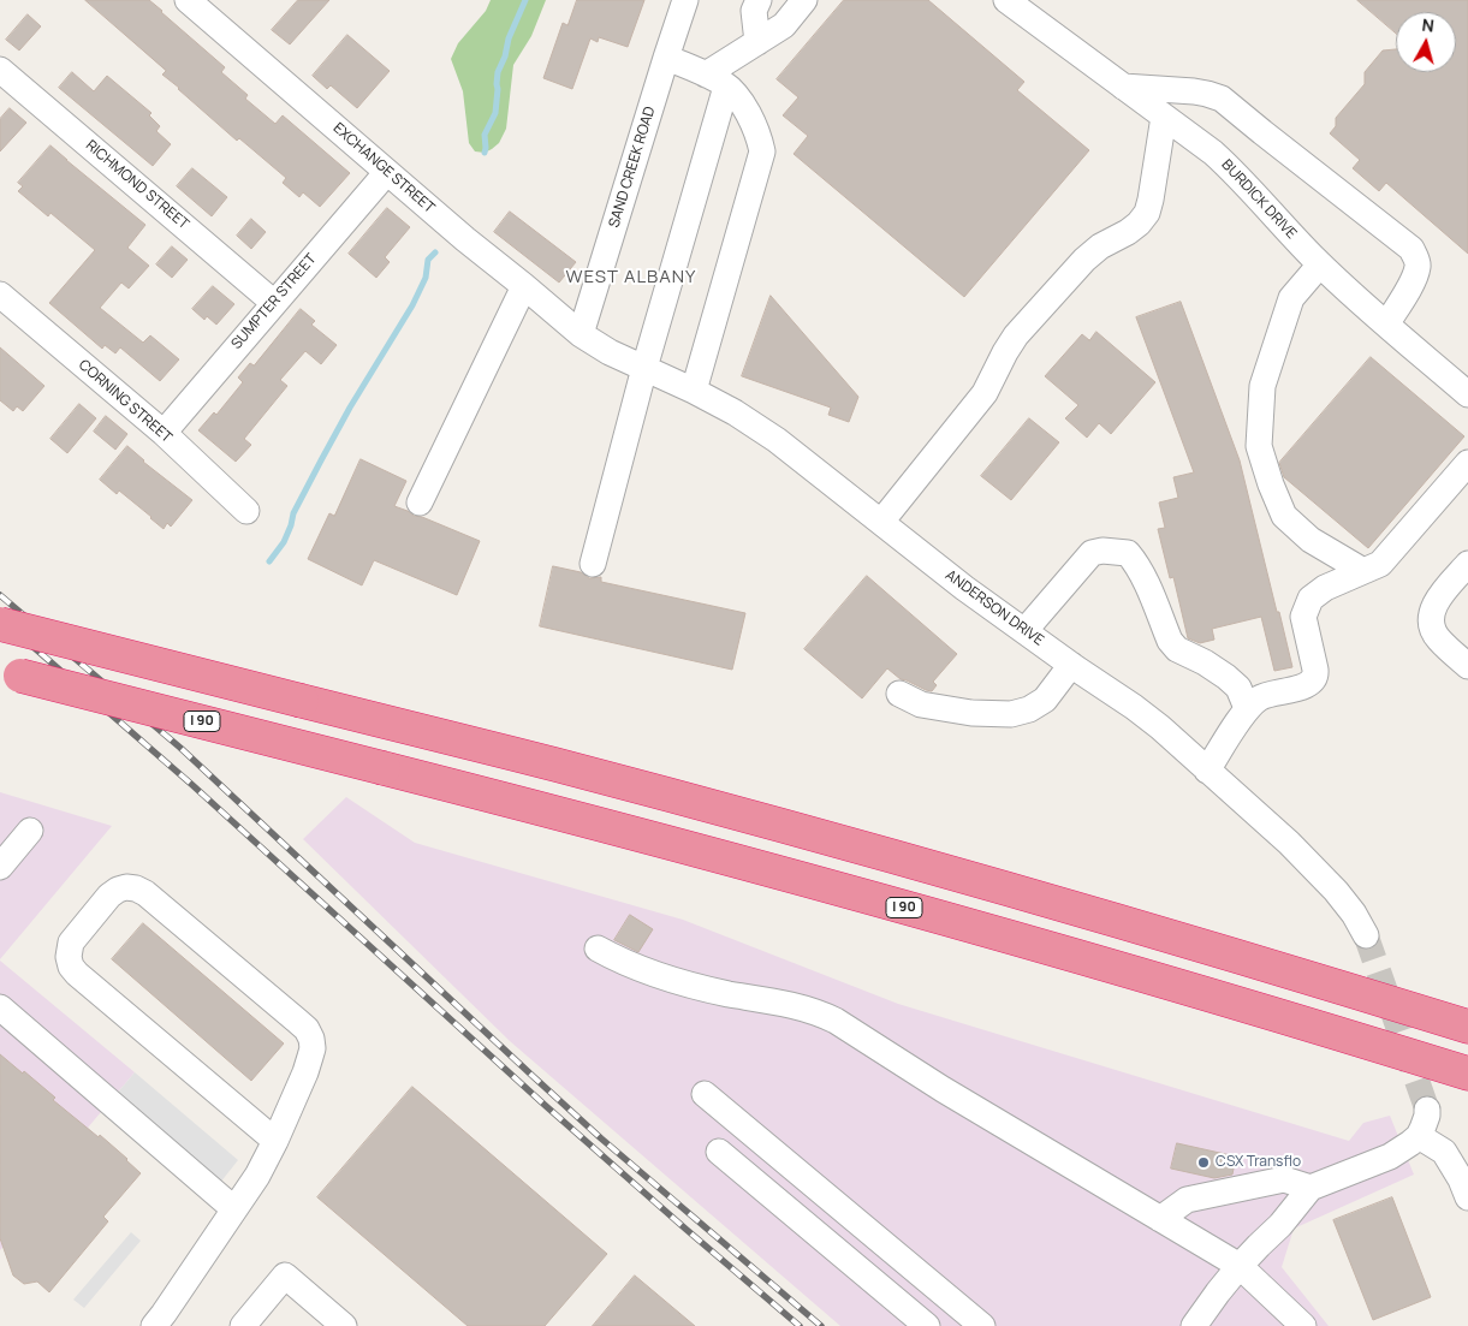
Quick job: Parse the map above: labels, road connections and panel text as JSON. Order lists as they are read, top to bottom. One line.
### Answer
{"streets":{"highway":["I 90"],"street":["SAND CREEK ROAD","EXCHANGE STREET","RICHMOND STREET","BURDICK DRIVE","SUMPTER STREET","CORNING STREET","ANDERSON DRIVE"]},"crossings":[["SAND CREEK ROAD","EXCHANGE STREET"],["SAND CREEK ROAD","ANDERSON DRIVE"],["EXCHANGE STREET","SUMPTER STREET"],["EXCHANGE STREET","ANDERSON DRIVE"],["RICHMOND STREET","SUMPTER STREET"],["SUMPTER STREET","CORNING STREET"]],"districts":["WEST ALBANY"],"places":["CSX Transflo"],"north":"top"}
